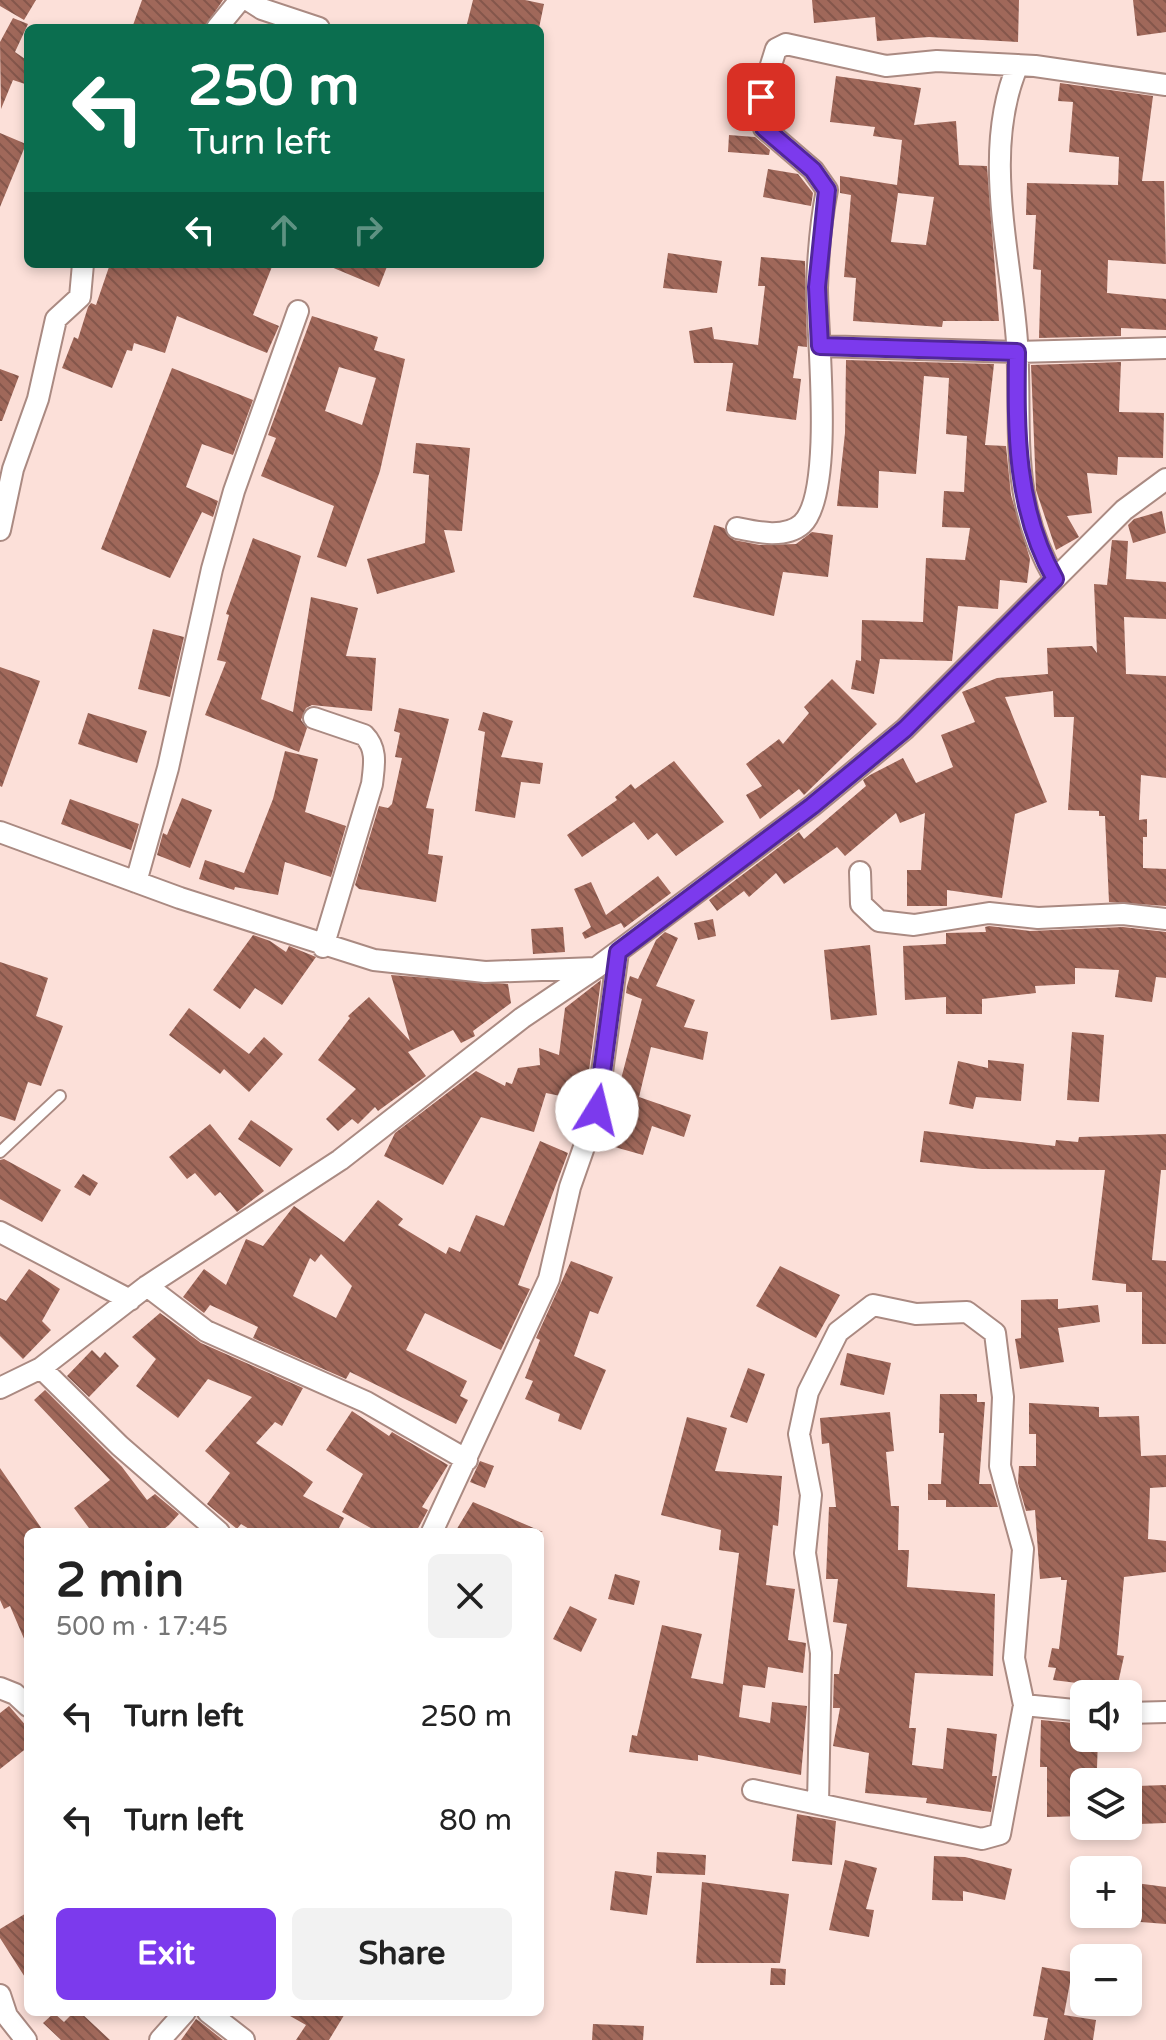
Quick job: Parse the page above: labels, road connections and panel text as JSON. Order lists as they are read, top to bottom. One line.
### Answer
{"page":{"turn":["250 m","Turn left"],"heading":["2 min","500 m · 17:45"],"list":[{"name":"Turn left","value":"250 m"},{"name":"Turn left","value":"80 m"}],"map_buttons":["+","−"],"buttons":["Exit","Share"]}}
